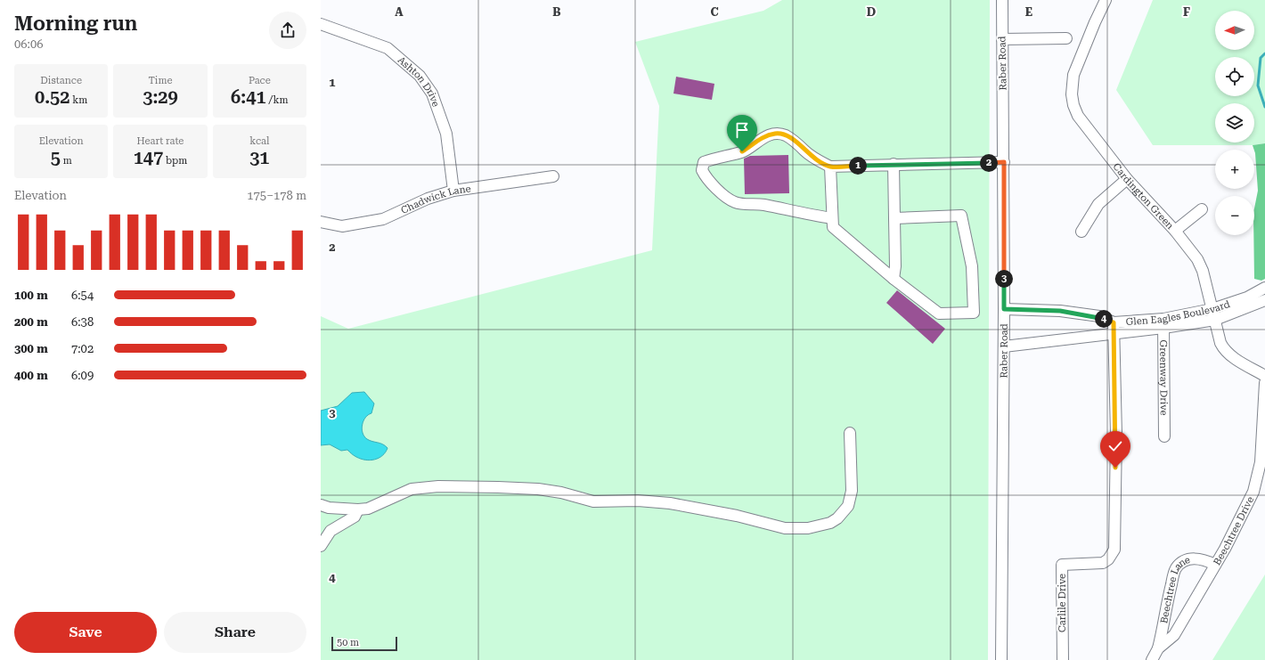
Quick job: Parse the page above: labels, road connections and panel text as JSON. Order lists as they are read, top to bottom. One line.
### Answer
{"streets":{"street":["Raber Road","Ashton Drive","Cardington Green","Chadwick Lane","Glen Eagles Boulevard","Greenway Drive","Beechtree Drive","Beechtree Lane","Carlile Drive"]},"crossings":[["Raber Road","Glen Eagles Boulevard"],["Ashton Drive","Chadwick Lane"],["Cardington Green","Glen Eagles Boulevard"],["Glen Eagles Boulevard","Greenway Drive"],["Glen Eagles Boulevard","Carlile Drive"],["Beechtree Drive","Beechtree Lane"]],"scale_bar":"50 m","north":"left","page":{"heading":["Morning run","06:06"],"map_buttons":["+","−"],"stats":[["Distance","0.52 km"],["Time","3:29"],["Pace","6:41 /km"],["Elevation","5 m"],["Heart rate","147 bpm"],["kcal","31"]],"pins":["2","1","3","4"],"chart":["Elevation","175–178 m"],"list":[{"name":"100 m","note":"6:54"},{"name":"200 m","note":"6:38"},{"name":"300 m","note":"7:02"},{"name":"400 m","note":"6:09"}],"buttons":["Save","Share"],"scale":"50 m"},"grid":{"columns":["A","B","C","D","E","F"],"rows":["1","2","3","4"]}}
